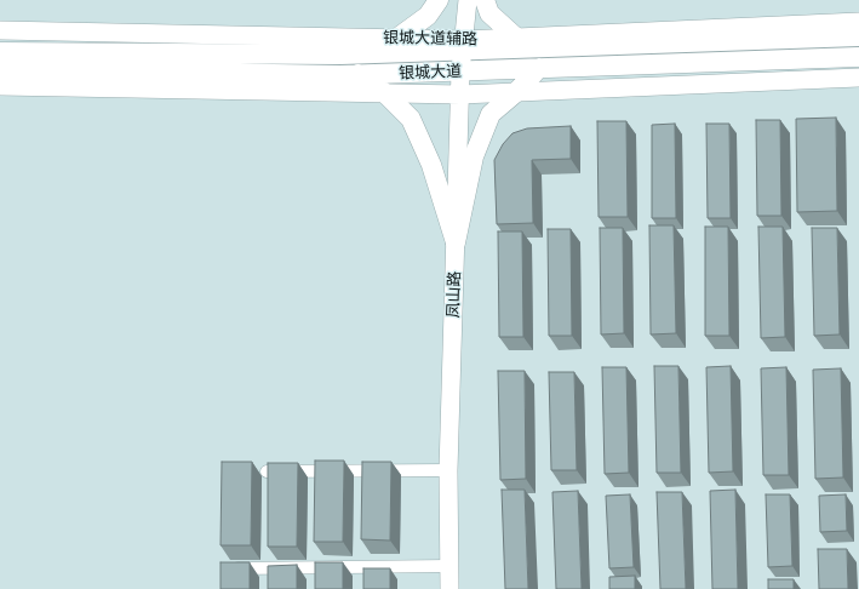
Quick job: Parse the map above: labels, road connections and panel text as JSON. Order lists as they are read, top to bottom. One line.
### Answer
{"streets":{"main road":["银城大道"],"street":["银城大道辅路","凤山路"]},"crossings":[["银城大道辅路","银城大道"],["银城大道辅路","凤山路"],["银城大道","凤山路"]]}
